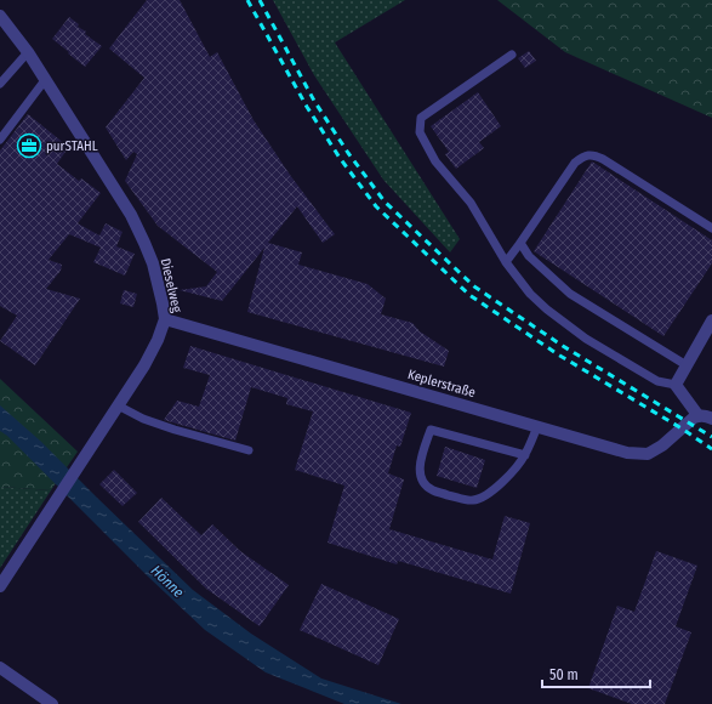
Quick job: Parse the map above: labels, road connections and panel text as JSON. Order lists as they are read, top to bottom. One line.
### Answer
{"streets":{"street":["Dieselweg","Keplerstraße"]},"crossings":[["Dieselweg","Keplerstraße"]],"water":["Hönne"],"places":{"office":["purSTAHL"]},"scale_bar":"50 m"}
